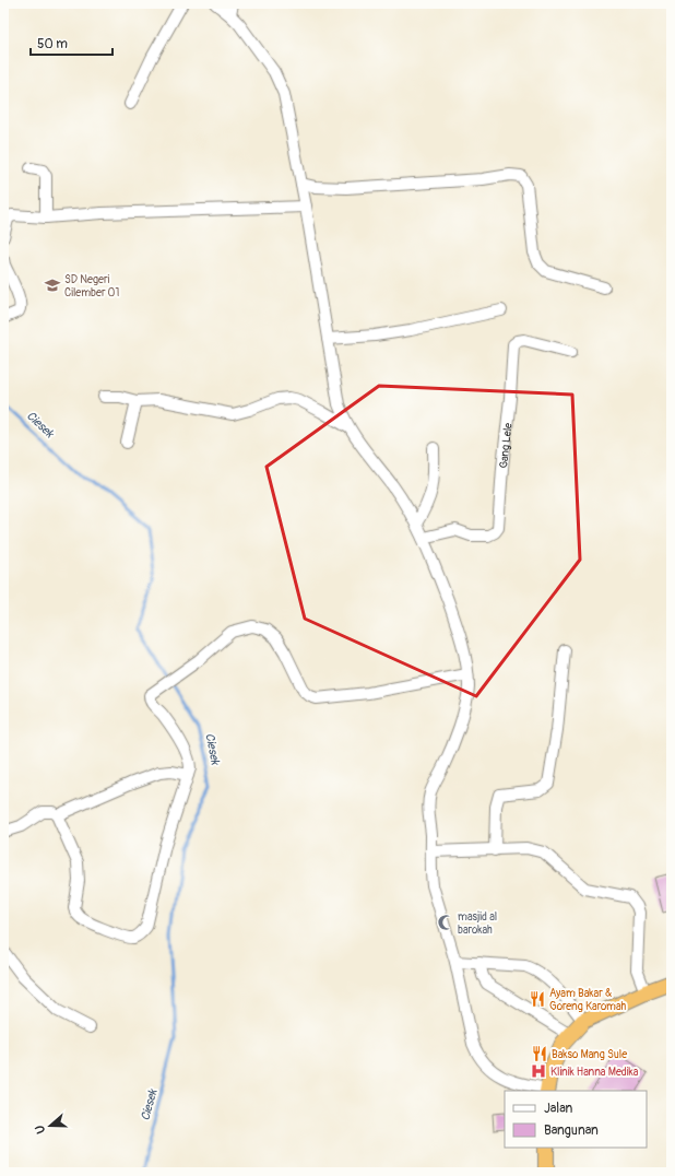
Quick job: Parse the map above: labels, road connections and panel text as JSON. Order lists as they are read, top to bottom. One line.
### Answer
{"streets":{"street":["Gang Lele"]},"water":["Ciesek"],"places":{"school or university":["SD Negeri Cilember 01"],"mosque":["masjid al barokah"],"restaurant":["Ayam Bakar & Goreng Karomah","Bakso Mang Sule"],"hospital":["Klinik Hanna Medika"]},"legend":["Jalan","Bangunan"],"scale_bar":"50 m","north":"left"}
